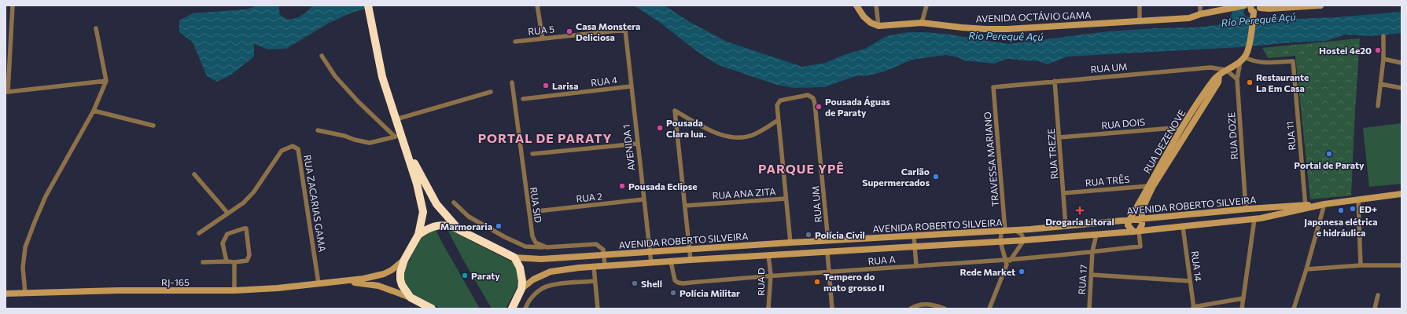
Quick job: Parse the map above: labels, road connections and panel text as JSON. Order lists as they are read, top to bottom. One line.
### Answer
{"streets":{"street":["AVENIDA OCTÁVIO GAMA","RUA 5","RUA UM","RUA 4","RUA DOIS","RUA DOZE","RUA 11","RUA DEZENOVE","AVENIDA 1","RUA TREZE","TRAVESSA MARIANO","RUA TRÊS","RUA ANA ZITA","RUA 2","RUA ZACARIAS GAMA","RUA SID","AVENIDA ROBERTO SILVEIRA","RUA A","RUA 14","RUA 17","RJ-165","RUA D"]},"crossings":[["RUA 5","AVENIDA 1"],["RUA UM","RUA DEZENOVE"],["RUA UM","RUA TREZE"],["RUA UM","TRAVESSA MARIANO"],["RUA UM","AVENIDA ROBERTO SILVEIRA"],["RUA 4","AVENIDA 1"],["RUA DOIS","RUA DEZENOVE"],["RUA DOIS","RUA TREZE"],["RUA DOZE","RUA 11"],["RUA DOZE","RUA DEZENOVE"],["RUA DOZE","AVENIDA ROBERTO SILVEIRA"],["RUA 11","RUA DEZENOVE"],["RUA 11","AVENIDA ROBERTO SILVEIRA"],["RUA DEZENOVE","RUA TRÊS"],["RUA DEZENOVE","AVENIDA ROBERTO SILVEIRA"],["AVENIDA 1","RUA 2"],["AVENIDA 1","AVENIDA ROBERTO SILVEIRA"],["RUA TREZE","RUA TRÊS"],["RUA TREZE","AVENIDA ROBERTO SILVEIRA"],["TRAVESSA MARIANO","AVENIDA ROBERTO SILVEIRA"],["RUA ZACARIAS GAMA","RJ-165"],["AVENIDA ROBERTO SILVEIRA","RUA A"],["AVENIDA ROBERTO SILVEIRA","RUA 14"],["AVENIDA ROBERTO SILVEIRA","RUA D"],["RUA A","RUA D"]],"districts":["PORTAL DE PARATY","PARQUE YPÊ"],"water":["Rio Perequê Açú"],"places":{"other":["Casa Monstera Deliciosa","Hostel 4e20","Restaurante La Em Casa","Larisa","Pousada Águas de Paraty","Pousada Clara lua.","Portal de Paraty","Carlão Supermercados","Pousada Eclipse","ED+","Japonesa elétrica e hidráulica","Marmoraria","Polícia Civil","Rede Market","Paraty","Tempero do mato grosso II","Shell","Polícia Militar"],"health":["Drogaria Litoral"]}}
